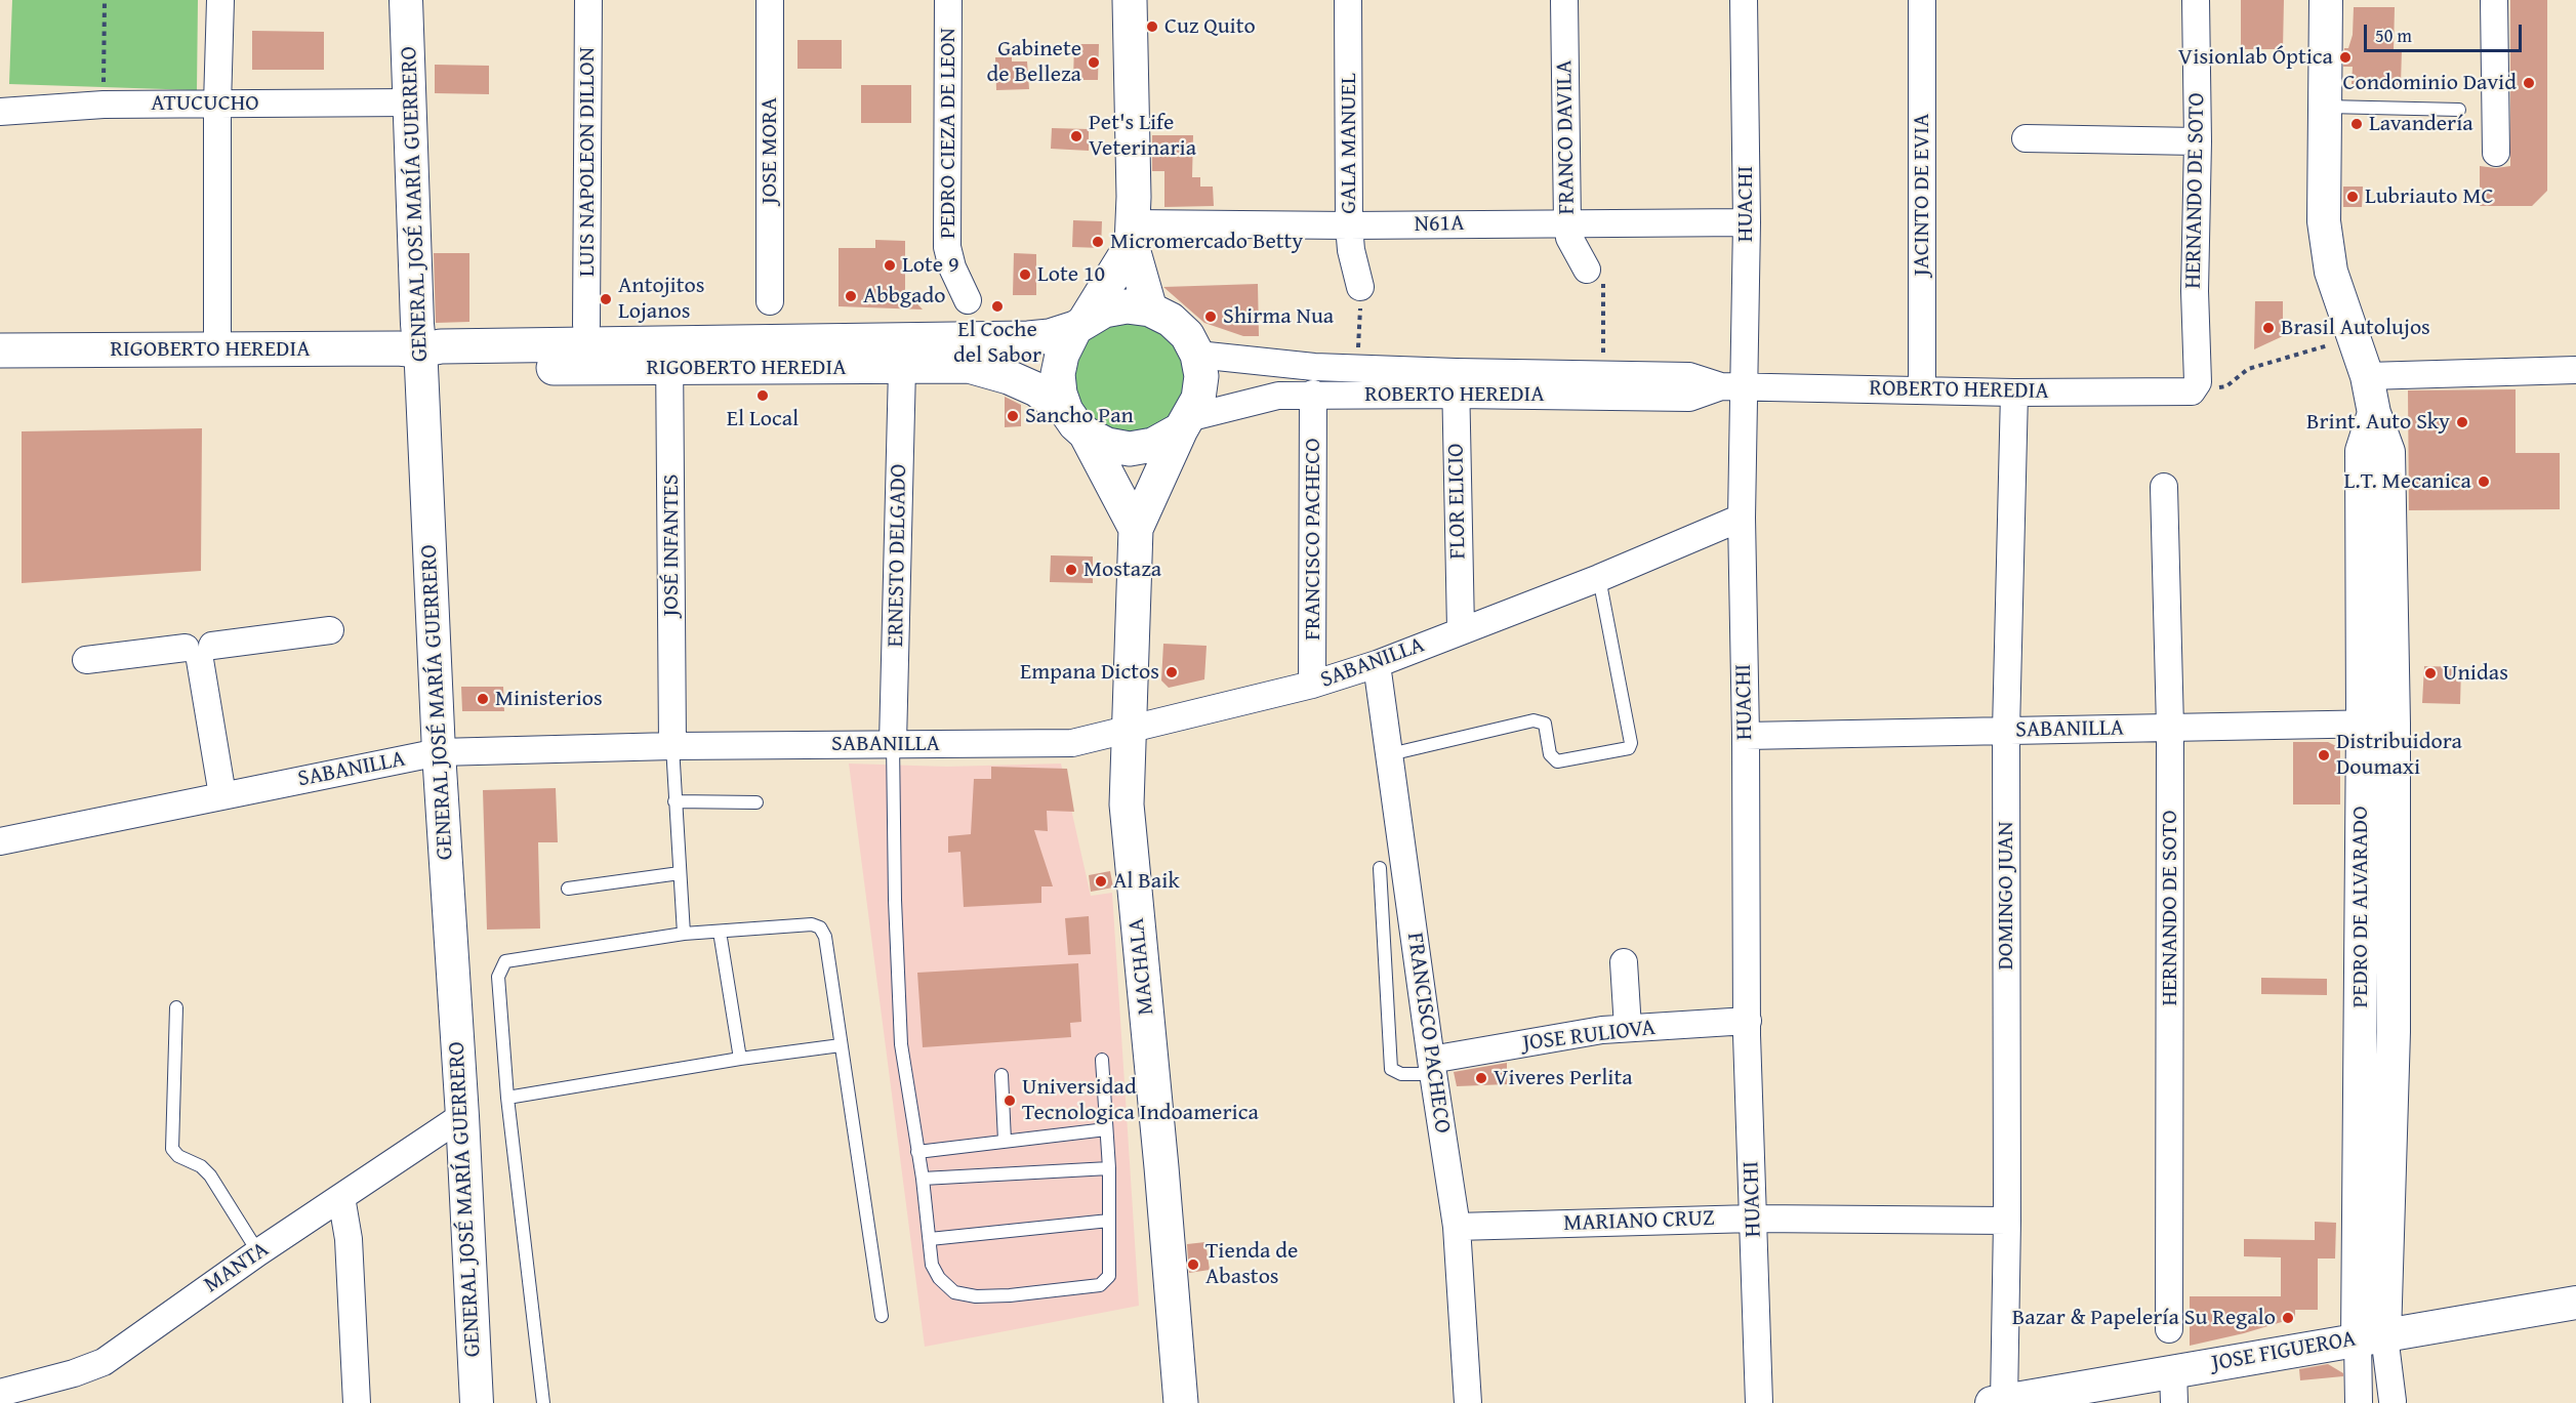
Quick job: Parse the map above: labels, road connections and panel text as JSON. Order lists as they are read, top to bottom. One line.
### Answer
{"streets":{"main road":["RIGOBERTO HEREDIA","MACHALA"],"street":["ATUCUCHO","PEDRO CIEZA DE LEON","FRANCO DAVILA","GALA MANUEL","JOSE MORA","LUIS NAPOLEON DILLON","HERNANDO DE SOTO","JACINTO DE EVIA","GENERAL JOSÉ MARÍA GUERRERO","HUACHI","N61A","ROBERTO HEREDIA","FLOR ELICIO","FRANCISCO PACHECO","JOSÉ INFANTES","ERNESTO DELGADO","SABANILLA","DOMINGO JUAN","PEDRO DE ALVARADO","JOSE RULIOVA","MARIANO CRUZ","MANTA","JOSE FIGUEROA"]},"crossings":[["ATUCUCHO","GENERAL JOSÉ MARÍA GUERRERO"],["FRANCO DAVILA","N61A"],["GALA MANUEL","N61A"],["HERNANDO DE SOTO","ROBERTO HEREDIA"],["HERNANDO DE SOTO","SABANILLA"],["JACINTO DE EVIA","ROBERTO HEREDIA"],["GENERAL JOSÉ MARÍA GUERRERO","RIGOBERTO HEREDIA"],["GENERAL JOSÉ MARÍA GUERRERO","SABANILLA"],["GENERAL JOSÉ MARÍA GUERRERO","MANTA"],["HUACHI","N61A"],["HUACHI","ROBERTO HEREDIA"],["HUACHI","SABANILLA"],["HUACHI","JOSE RULIOVA"],["HUACHI","MARIANO CRUZ"],["RIGOBERTO HEREDIA","ROBERTO HEREDIA"],["RIGOBERTO HEREDIA","JOSÉ INFANTES"],["RIGOBERTO HEREDIA","ERNESTO DELGADO"],["RIGOBERTO HEREDIA","MACHALA"],["ROBERTO HEREDIA","FLOR ELICIO"],["ROBERTO HEREDIA","FRANCISCO PACHECO"],["ROBERTO HEREDIA","DOMINGO JUAN"],["ROBERTO HEREDIA","MACHALA"],["FLOR ELICIO","SABANILLA"],["FRANCISCO PACHECO","SABANILLA"],["FRANCISCO PACHECO","JOSE RULIOVA"],["FRANCISCO PACHECO","MARIANO CRUZ"],["JOSÉ INFANTES","SABANILLA"],["ERNESTO DELGADO","SABANILLA"],["SABANILLA","DOMINGO JUAN"],["SABANILLA","PEDRO DE ALVARADO"],["SABANILLA","MACHALA"],["DOMINGO JUAN","MARIANO CRUZ"],["DOMINGO JUAN","JOSE FIGUEROA"],["PEDRO DE ALVARADO","JOSE FIGUEROA"]],"places":["Cuz Quito","Visionlab Óptica","Gabinete de Belleza","Condominio David","Lavandería","Pet's Life Veterinaria","Lubriauto MC","Micromercado Betty","Lote 9","Lote 10","Abbgado","Antojitos Lojanos","El Coche del Sabor","Shirma Nua","Brasil Autolujos","El Local","Sancho Pan","Brint. Auto Sky","L.T. Mecanica","Mostaza","Empana Dictos","Unidas","Ministerios","Distribuidora Doumaxi","Al Baik","Viveres Perlita","Universidad Tecnologica Indoamerica","Tienda de Abastos","Bazar & Papelería Su Regalo"],"scale_bar":"50 m"}
